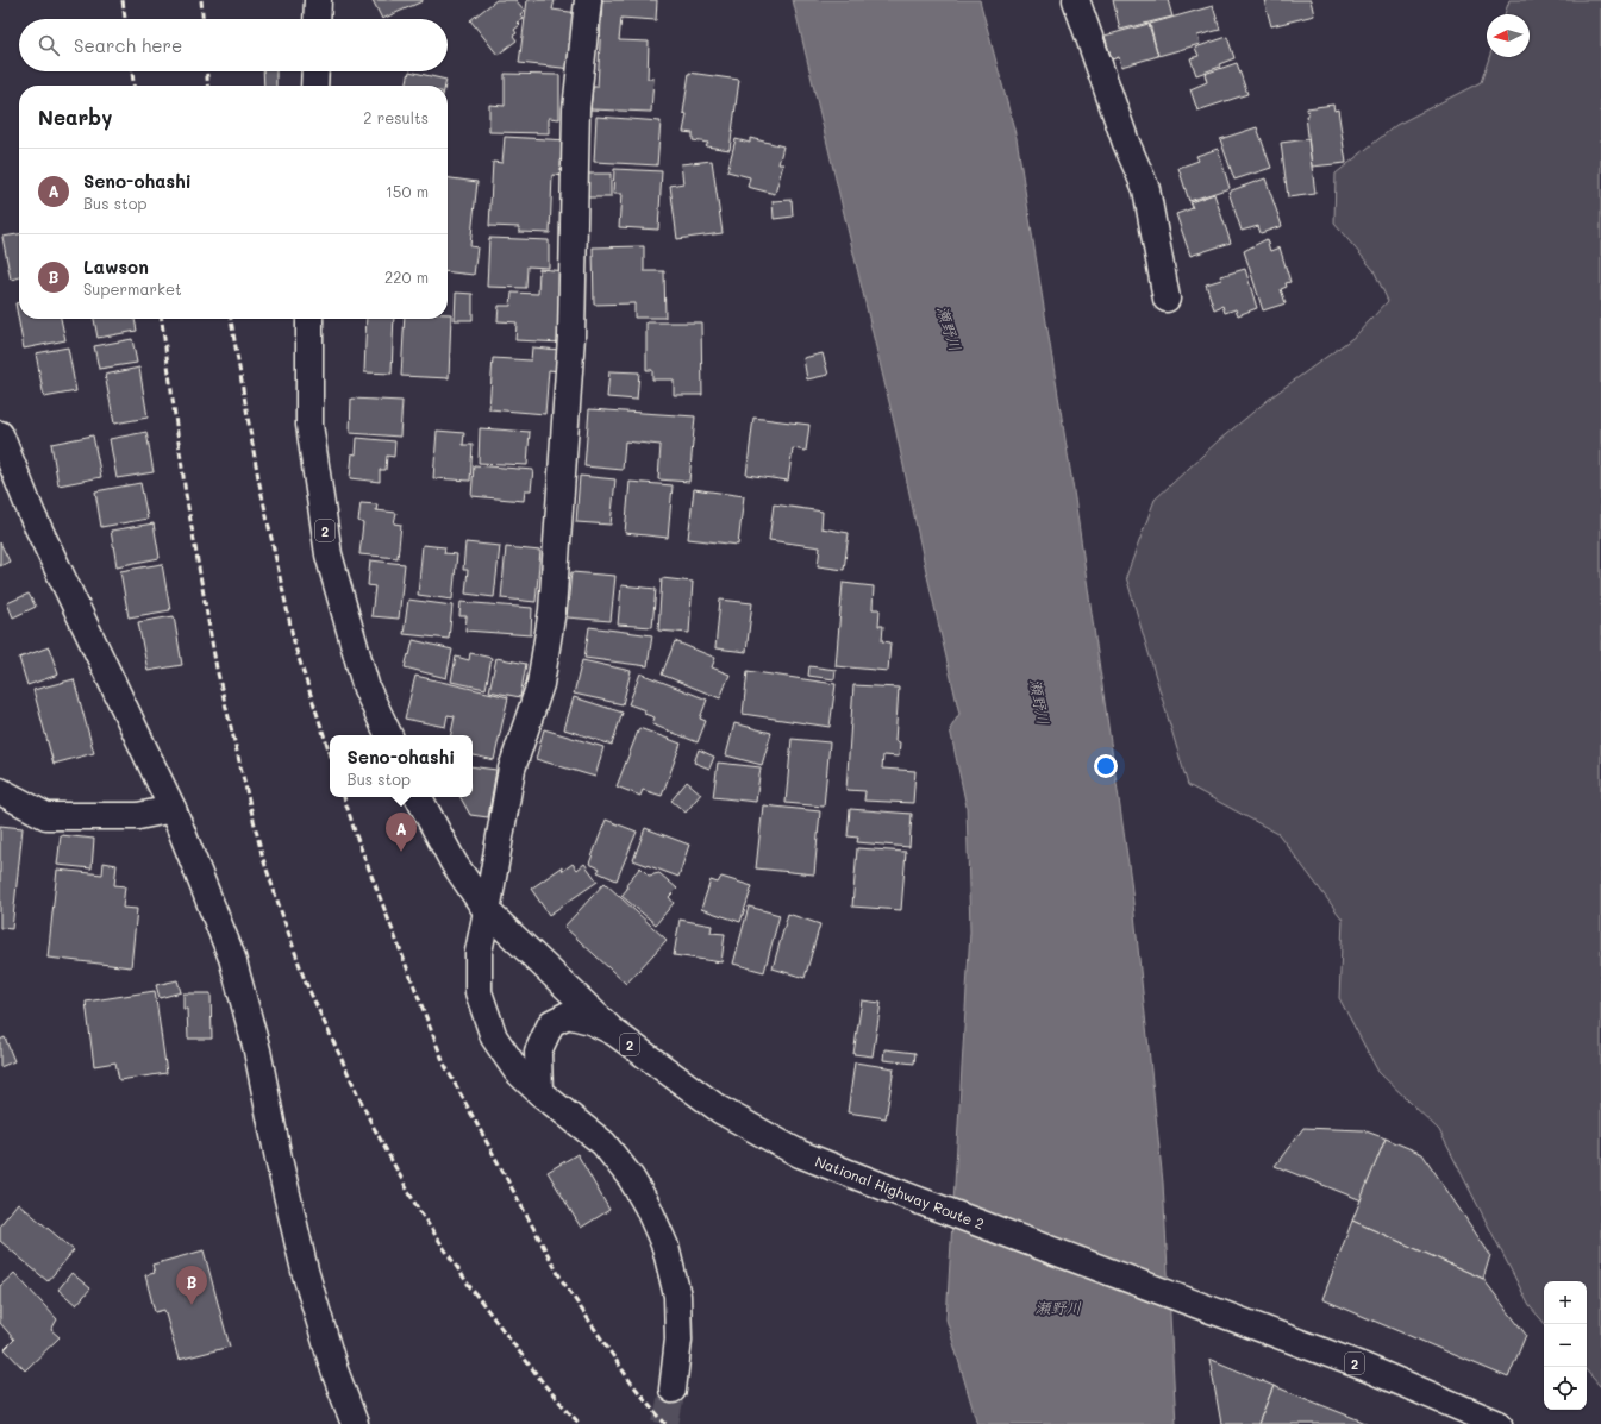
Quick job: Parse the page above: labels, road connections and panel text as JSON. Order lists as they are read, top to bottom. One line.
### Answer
{"streets":{"main road":["2","National Highway Route 2"]},"water":["瀬野川"],"north":"left","page":{"search":"Search here","heading":["Nearby","2 results"],"list":[{"mark":"A","name":"Seno-ohashi","note":"Bus stop","value":"150 m"},{"mark":"B","name":"Lawson","note":"Supermarket","value":"220 m"}],"popup":["Seno-ohashi","Bus stop"],"pins":["A","B"],"map_buttons":["+","−"]}}
